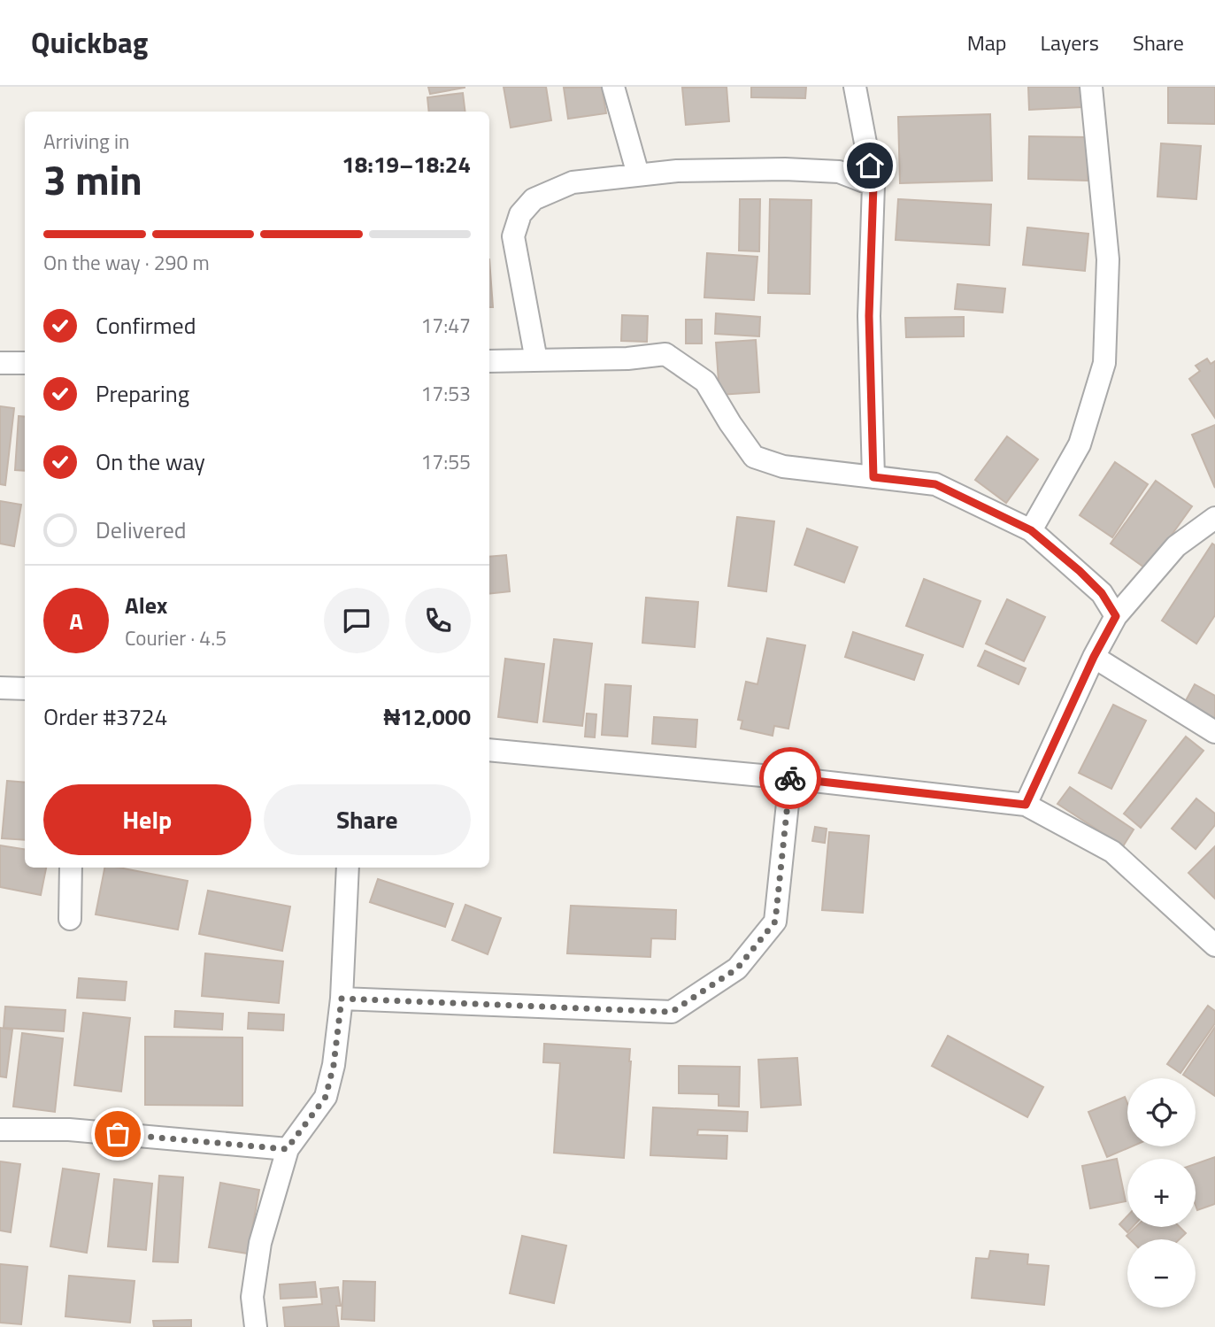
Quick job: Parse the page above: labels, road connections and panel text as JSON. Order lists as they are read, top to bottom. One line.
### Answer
{"page":{"header":"Quickbag","nav":["Map","Layers","Share"],"heading":["3 min","Arriving in","18:19–18:24"],"panel":["Alex","Courier · 4.5","Order #3724","₦12,000"],"bar":"On the way · 290 m","list":[["Confirmed","17:47"],["Preparing","17:53"],["On the way","17:55"],"Delivered"],"round":"A","buttons":["Help","Share"],"map_buttons":["+","−"]}}
